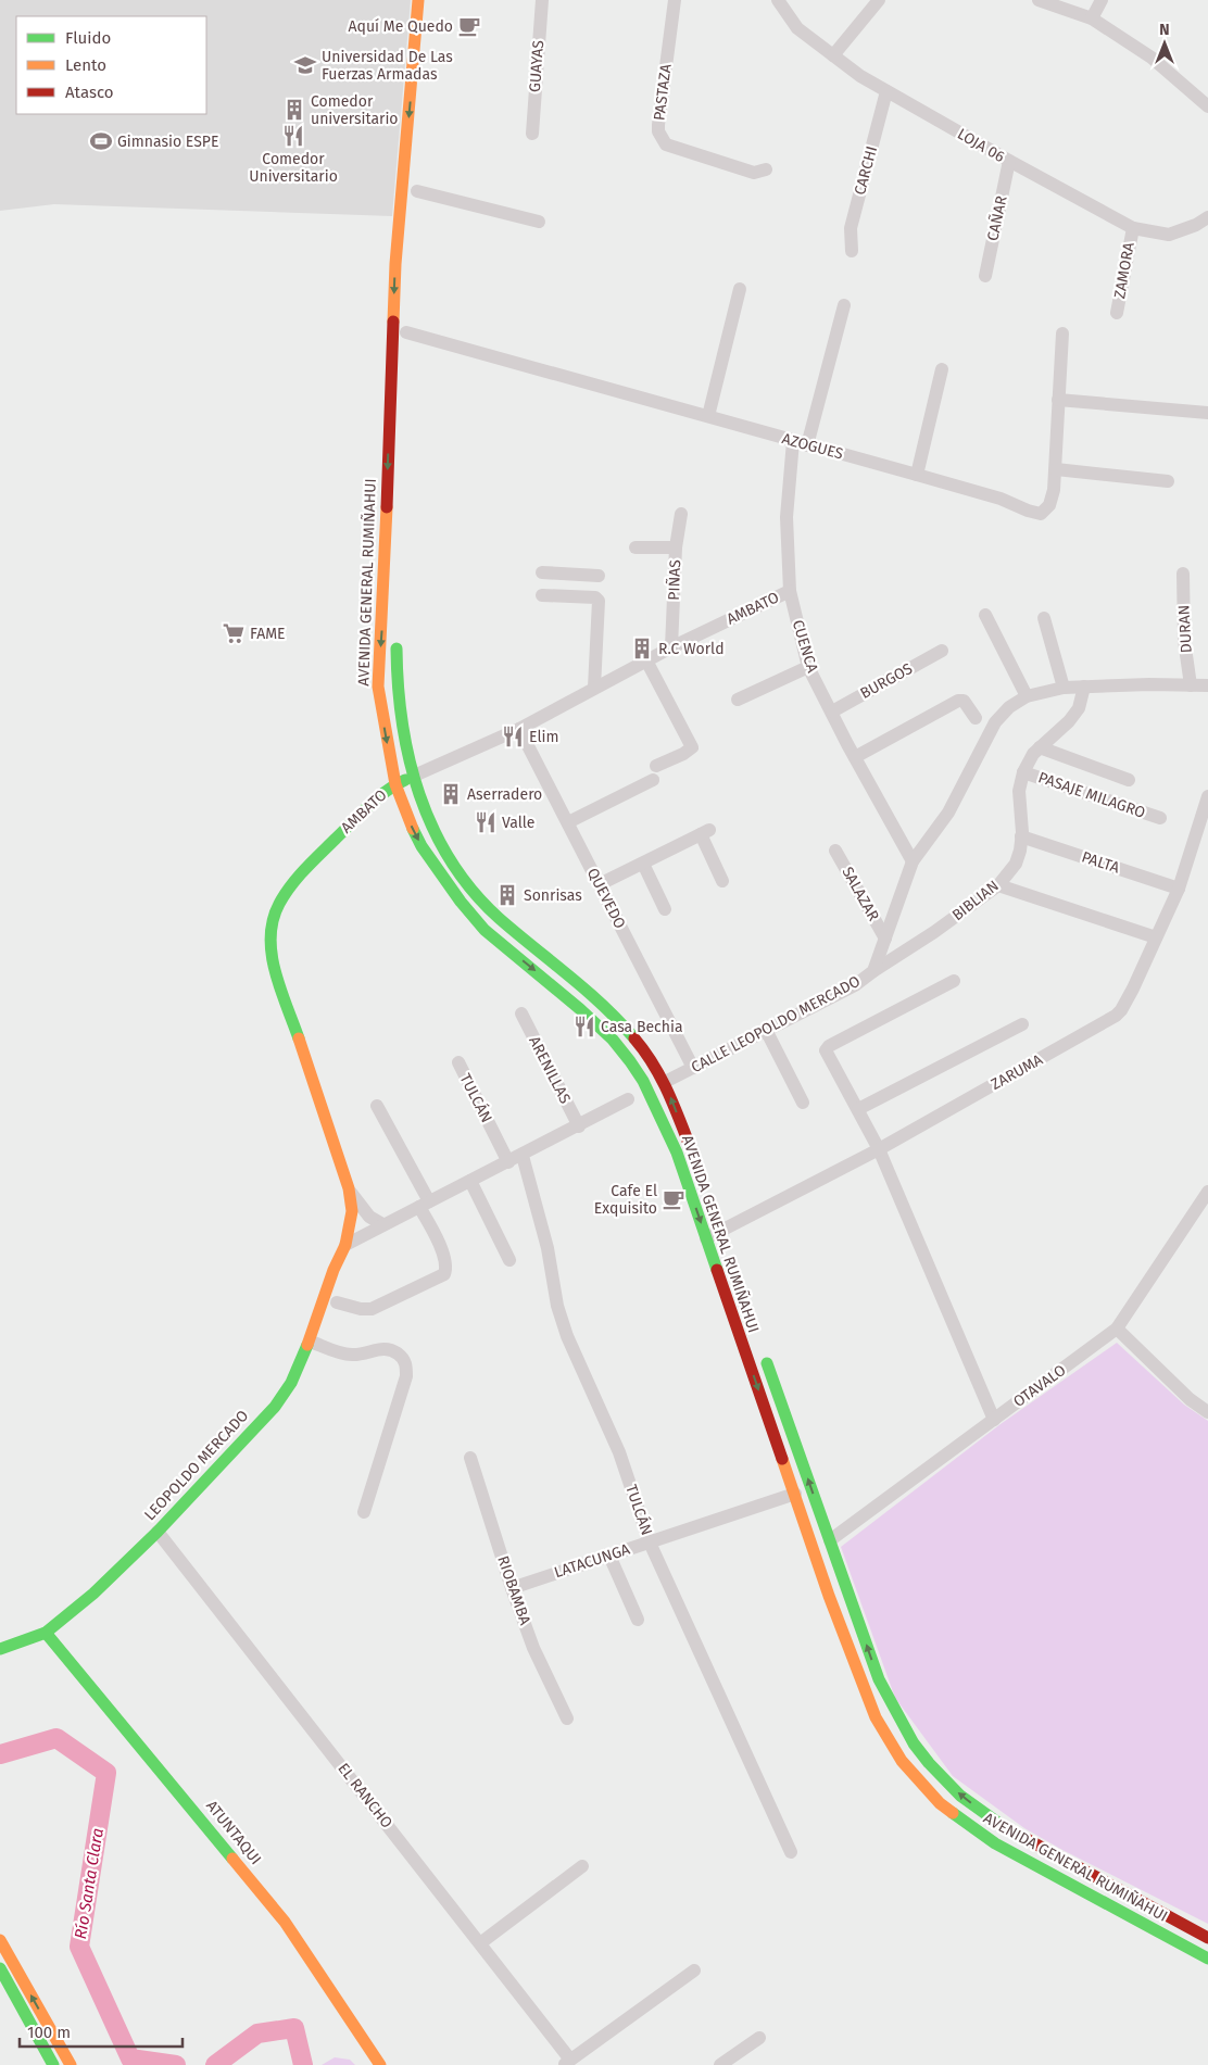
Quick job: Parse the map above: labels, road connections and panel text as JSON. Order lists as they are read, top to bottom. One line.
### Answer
{"streets":{"main road":["AVENIDA GENERAL RUMIÑAHUI","AMBATO","LEOPOLDO MERCADO","ATUNTAQUI"],"street":["GUAYAS","PASTAZA","LOJA 06","CARCHI","CAÑAR","ZAMORA","AZOGUES","PIÑAS","DURAN","CUENCA","BURGOS","PASAJE MILAGRO","PALTA","SALAZAR","QUEVEDO","BIBLIAN","CALLE LEOPOLDO MERCADO","ARENILLAS","ZARUMA","TULCÁN","OTAVALO","LATACUNGA","RIOBAMBA","EL RANCHO"]},"crossings":[["LOJA 06","CARCHI"],["LOJA 06","CAÑAR"],["LOJA 06","ZAMORA"],["AZOGUES","CUENCA"],["PIÑAS","AMBATO"],["AVENIDA GENERAL RUMIÑAHUI","AMBATO"],["AVENIDA GENERAL RUMIÑAHUI","CALLE LEOPOLDO MERCADO"],["AVENIDA GENERAL RUMIÑAHUI","ZARUMA"],["AVENIDA GENERAL RUMIÑAHUI","OTAVALO"],["AVENIDA GENERAL RUMIÑAHUI","LATACUNGA"],["AMBATO","CUENCA"],["AMBATO","QUEVEDO"],["AMBATO","LEOPOLDO MERCADO"],["DURAN","CALLE LEOPOLDO MERCADO"],["CUENCA","BURGOS"],["CUENCA","CALLE LEOPOLDO MERCADO"],["PASAJE MILAGRO","BIBLIAN"],["PALTA","BIBLIAN"],["PALTA","ZARUMA"],["SALAZAR","CALLE LEOPOLDO MERCADO"],["QUEVEDO","CALLE LEOPOLDO MERCADO"],["BIBLIAN","CALLE LEOPOLDO MERCADO"],["TULCÁN","LATACUNGA"],["LEOPOLDO MERCADO","EL RANCHO"],["LEOPOLDO MERCADO","ATUNTAQUI"],["LATACUNGA","RIOBAMBA"]],"water":["Río Santa Clara"],"places":{"cafe":["Aquí Me Quedo","Cafe El Exquisito"],"school or university":["Universidad De Las Fuerzas Armadas"],"building":["Comedor universitario","R.C World","Aserradero","Sonrisas"],"restaurant":["Comedor Universitario","Elim","Valle","Casa Bechia"],"sports":["Gimnasio ESPE"],"supermarket":["FAME"]},"legend":["Fluido","Lento","Atasco"],"scale_bar":"100 m","north":"top"}
